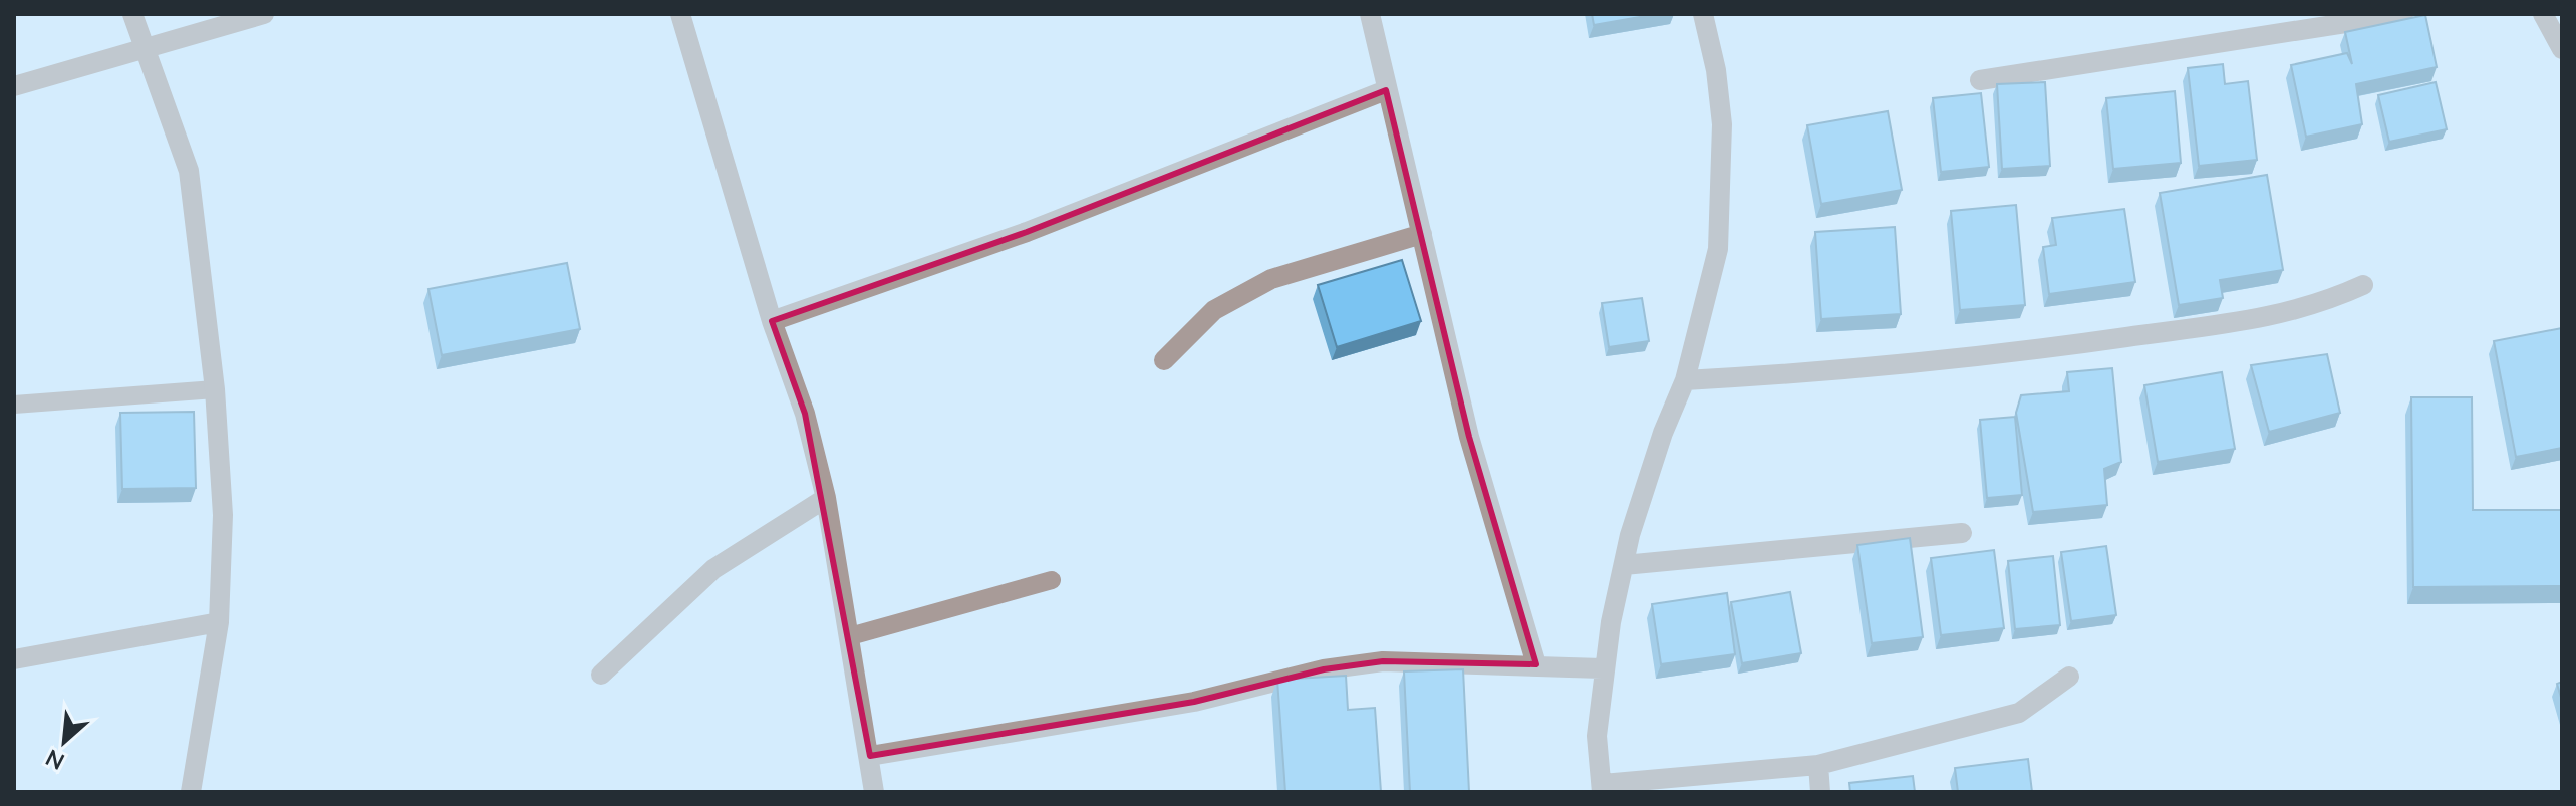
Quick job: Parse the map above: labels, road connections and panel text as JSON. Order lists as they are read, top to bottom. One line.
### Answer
{"north":"bottom left"}
